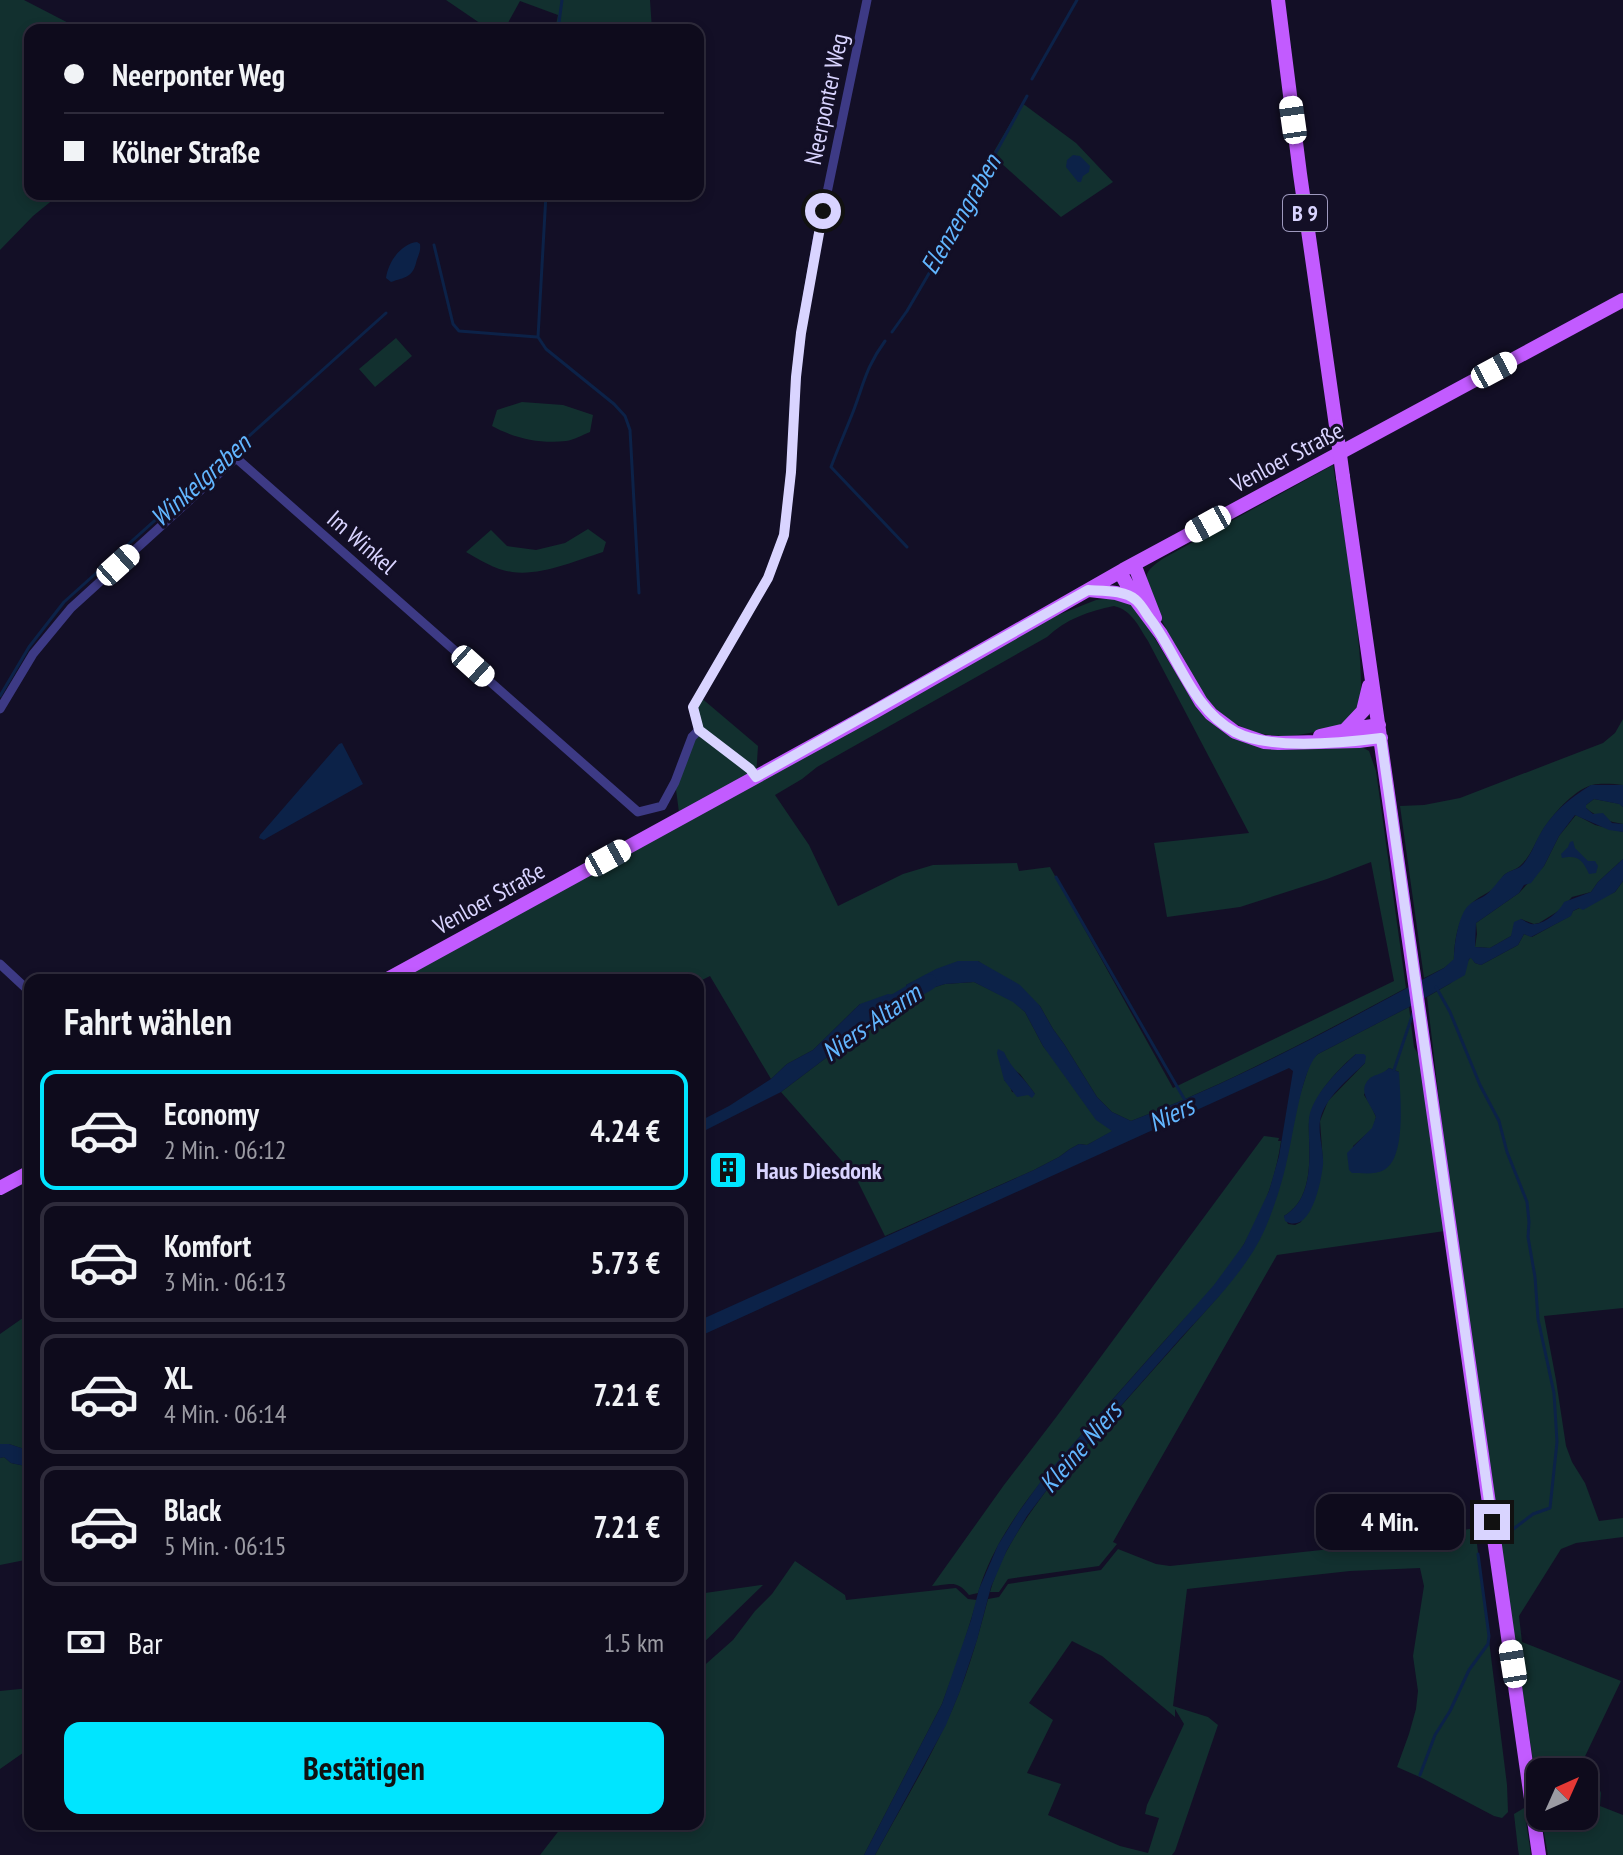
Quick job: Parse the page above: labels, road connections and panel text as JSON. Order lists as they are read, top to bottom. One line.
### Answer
{"streets":{"main road":["B 9","Venloer Straße"],"street":["Neerponter Weg","Im Winkel"]},"crossings":[["Neerponter Weg","Im Winkel"]],"water":["Elenzengraben","Winkelgraben","Niers-Altarm","Niers","Kleine Niers"],"places":{"building":["Haus Diesdonk"]},"north":"top right","page":{"banner":["Neerponter Weg","Kölner Straße"],"heading":"Fahrt wählen","list":[{"name":"Economy","note":"2 Min. · 06:12","value":"4.24 €"},{"name":"Komfort","note":"3 Min. · 06:13","value":"5.73 €"},{"name":"XL","note":"4 Min. · 06:14","value":"7.21 €"},{"name":"Black","note":"5 Min. · 06:15","value":"7.21 €"}],"bubble":"4 Min.","pay":["Bar","1.5 km"],"buttons":"Bestätigen"}}
